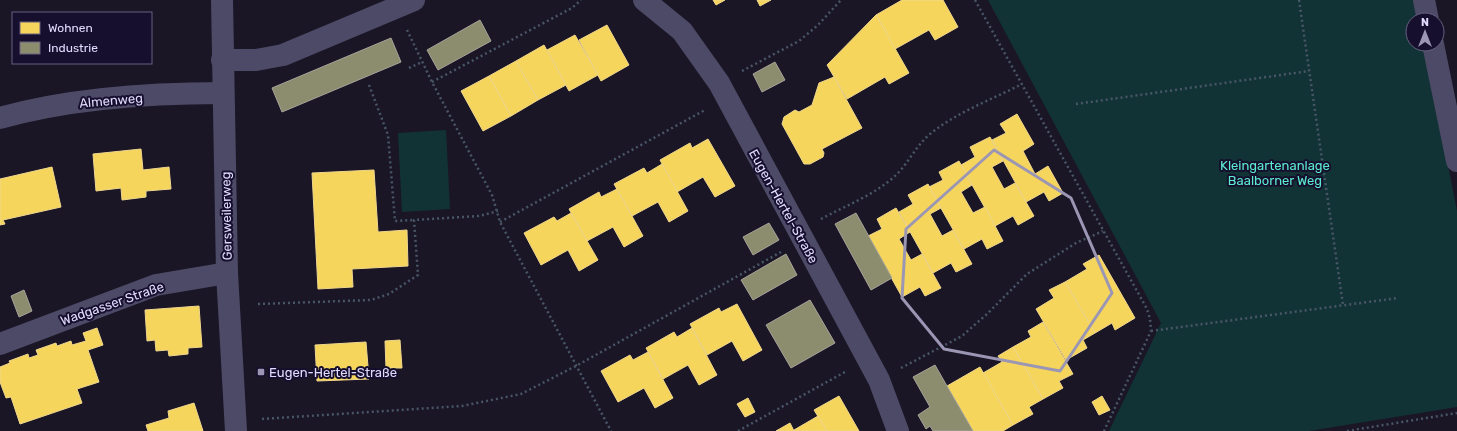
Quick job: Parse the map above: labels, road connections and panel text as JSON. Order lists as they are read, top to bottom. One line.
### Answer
{"streets":{"street":["Almenweg","Eugen-Hertel-Straße","Gersweilerweg","Wadgasser Straße"]},"crossings":[["Almenweg","Gersweilerweg"],["Gersweilerweg","Wadgasser Straße"]],"parks":["Kleingartenanlage Baalborner Weg"],"places":{"transit":["Eugen-Hertel-Straße"]},"legend":["Wohnen","Industrie"],"north":"top"}
